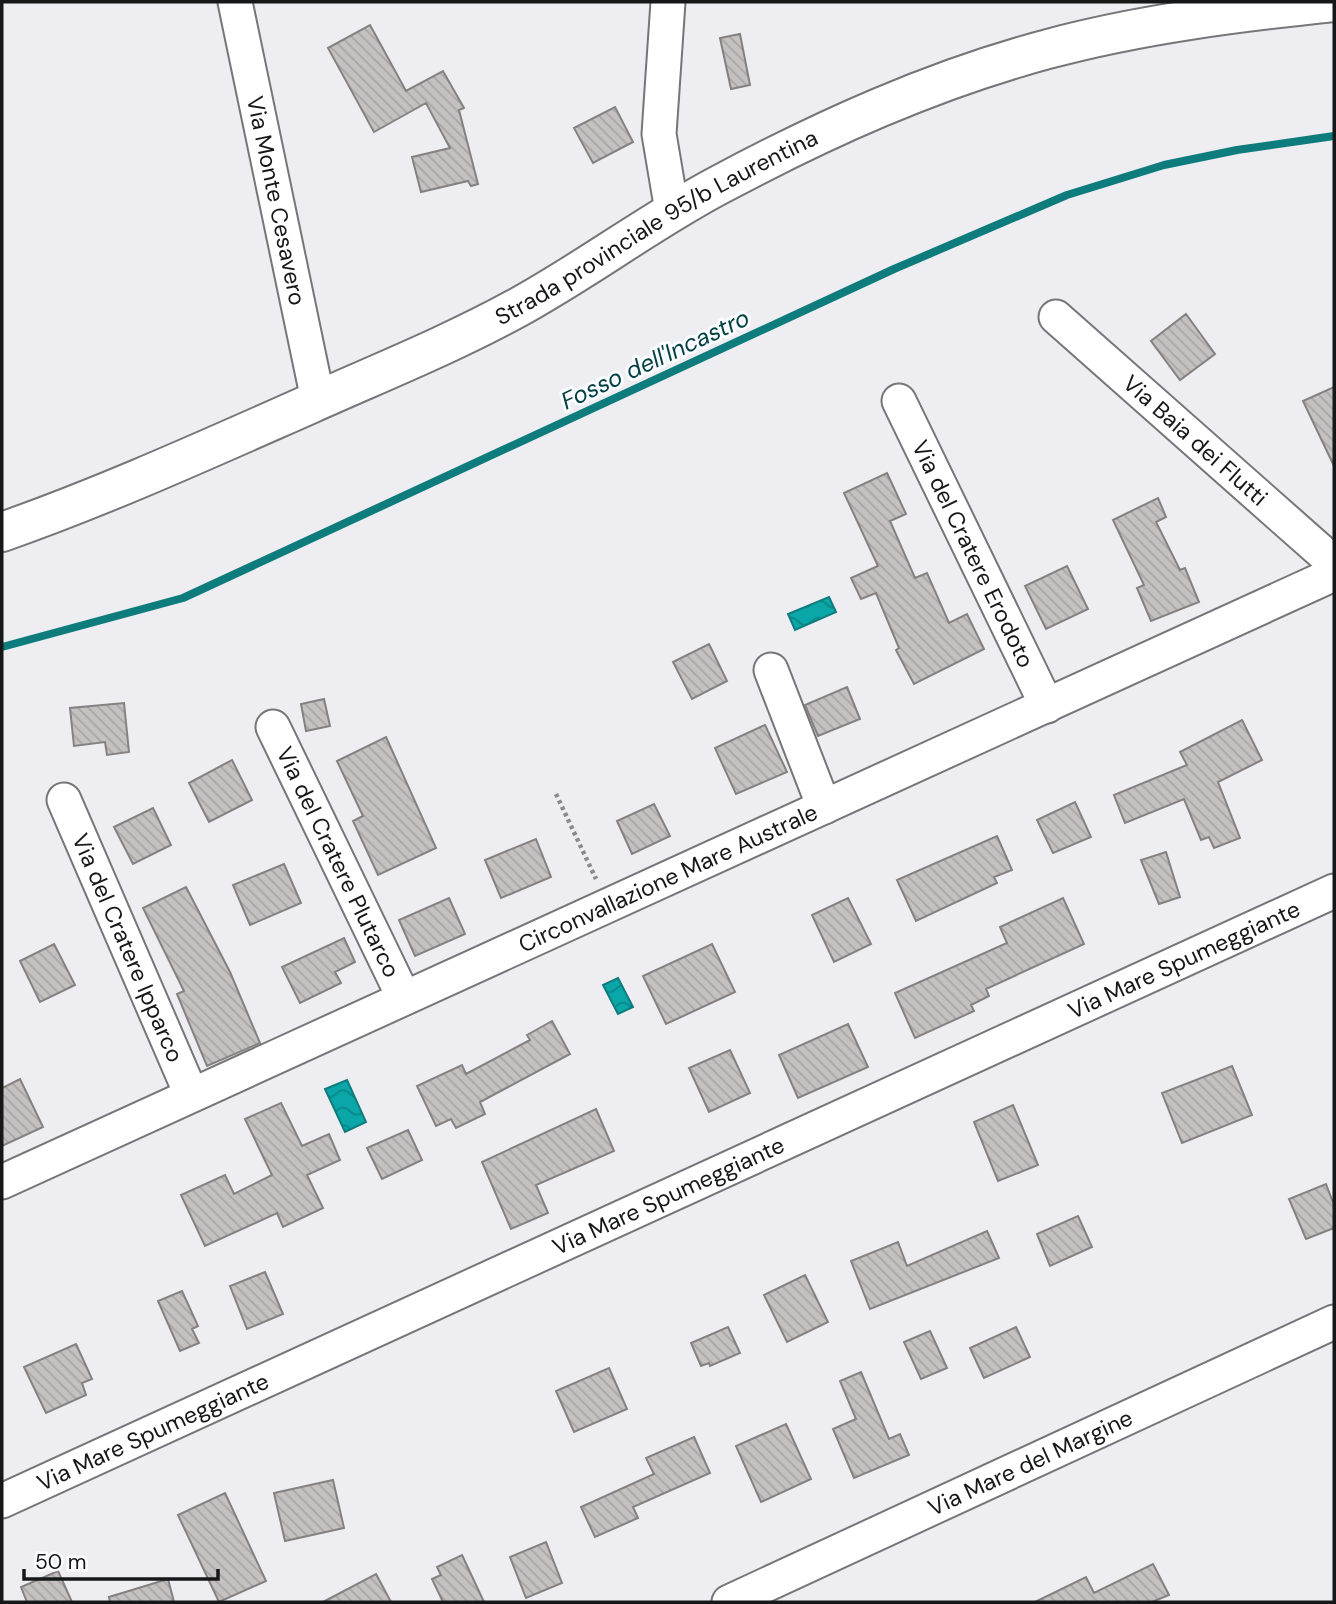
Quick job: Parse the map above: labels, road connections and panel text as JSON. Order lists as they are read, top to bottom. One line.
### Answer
{"streets":{"main road":["Strada provinciale 95/b Laurentina"],"street":["Via Monte Cesavero","Via Baia dei Flutti","Via del Cratere Erodoto","Via del Cratere Plutarco","Circonvallazione Mare Australe","Via del Cratere Ipparco","Via Mare Spumeggiante","Via Mare del Margine"]},"crossings":[["Via Monte Cesavero","Strada provinciale 95/b Laurentina"],["Via del Cratere Erodoto","Circonvallazione Mare Australe"],["Via del Cratere Plutarco","Circonvallazione Mare Australe"],["Circonvallazione Mare Australe","Via del Cratere Ipparco"]],"water":["Fosso dell'Incastro"],"scale_bar":"50 m"}
